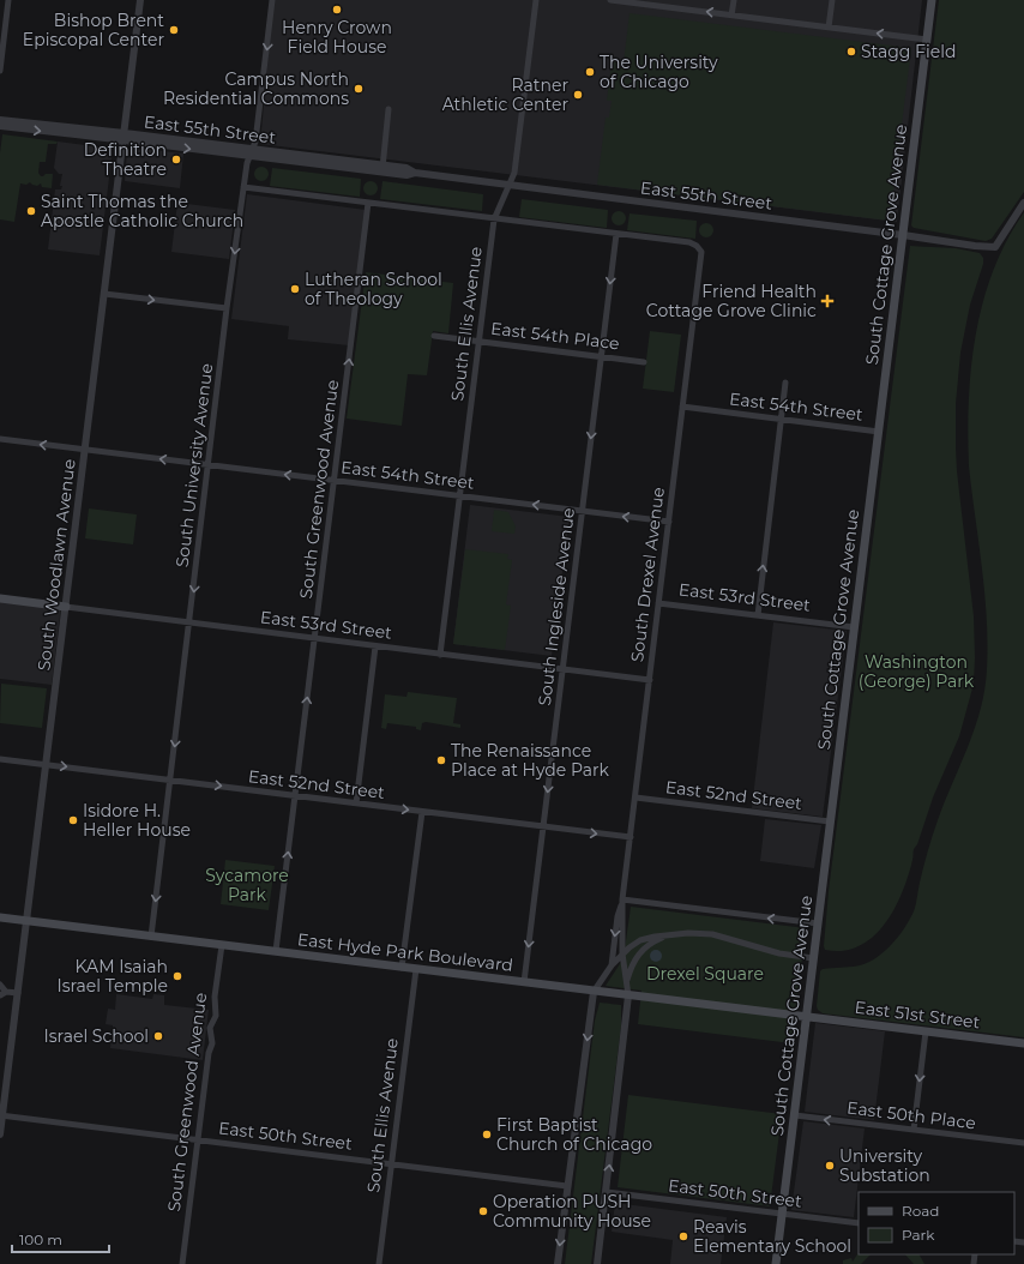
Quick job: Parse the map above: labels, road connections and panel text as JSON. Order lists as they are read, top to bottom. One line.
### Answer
{"streets":{"main road":["South Cottage Grove Avenue","East 53rd Street","East Hyde Park Boulevard","East 51st Street"],"street":["East 55th Street","South Ellis Avenue","East 54th Place","East 54th Street","South University Avenue","South Greenwood Avenue","South Woodlawn Avenue","South Drexel Avenue","South Ingleside Avenue","East 52nd Street","East 50th Place","East 50th Street"]},"crossings":[["East 55th Street","South Cottage Grove Avenue"],["East 55th Street","South Ellis Avenue"],["East 55th Street","South University Avenue"],["East 55th Street","South Woodlawn Avenue"],["South Cottage Grove Avenue","East 54th Street"],["South Cottage Grove Avenue","East 53rd Street"],["South Cottage Grove Avenue","East 52nd Street"],["South Cottage Grove Avenue","East Hyde Park Boulevard"],["South Cottage Grove Avenue","East 51st Street"],["South Cottage Grove Avenue","East 50th Place"],["South Cottage Grove Avenue","East 50th Street"],["South Ellis Avenue","East 54th Place"],["South Ellis Avenue","East 54th Street"],["South Ellis Avenue","East 53rd Street"],["South Ellis Avenue","East Hyde Park Boulevard"],["South Ellis Avenue","East 50th Street"],["East 54th Place","South Ingleside Avenue"],["East 54th Street","South University Avenue"],["East 54th Street","South Greenwood Avenue"],["East 54th Street","South Woodlawn Avenue"],["East 54th Street","South Drexel Avenue"],["East 54th Street","South Ingleside Avenue"],["South University Avenue","East 53rd Street"],["South University Avenue","East 52nd Street"],["South University Avenue","East Hyde Park Boulevard"],["South Greenwood Avenue","East 53rd Street"],["South Greenwood Avenue","East 52nd Street"],["South Greenwood Avenue","East Hyde Park Boulevard"],["South Greenwood Avenue","East 50th Street"],["South Woodlawn Avenue","East 53rd Street"],["South Woodlawn Avenue","East 52nd Street"],["South Woodlawn Avenue","East Hyde Park Boulevard"],["South Woodlawn Avenue","East 50th Street"],["South Drexel Avenue","East 53rd Street"],["South Drexel Avenue","South Ingleside Avenue"],["South Drexel Avenue","East 52nd Street"],["South Drexel Avenue","East Hyde Park Boulevard"],["East 53rd Street","South Ingleside Avenue"],["South Ingleside Avenue","East 52nd Street"],["South Ingleside Avenue","East Hyde Park Boulevard"],["East Hyde Park Boulevard","East 51st Street"]],"one_way":["East 54th Street","South University Avenue","South Greenwood Avenue","South Ingleside Avenue","East 52nd Street","East 50th Place"],"parks":["Washington (George) Park","Sycamore Park","Drexel Square"],"places":{"other":["Henry Crown Field House","Bishop Brent Episcopal Center","Stagg Field","The University of Chicago","Campus North Residential Commons","Ratner Athletic Center","Definition Theatre","Saint Thomas the Apostle Catholic Church","Lutheran School of Theology","The Renaissance Place at Hyde Park","Isidore H. Heller House","KAM Isaiah Israel Temple","Israel School","First Baptist Church of Chicago","University Substation","Operation PUSH Community House","Reavis Elementary School"],"health":["Friend Health Cottage Grove Clinic"]},"legend":["Road","Park"],"scale_bar":"100 m"}
